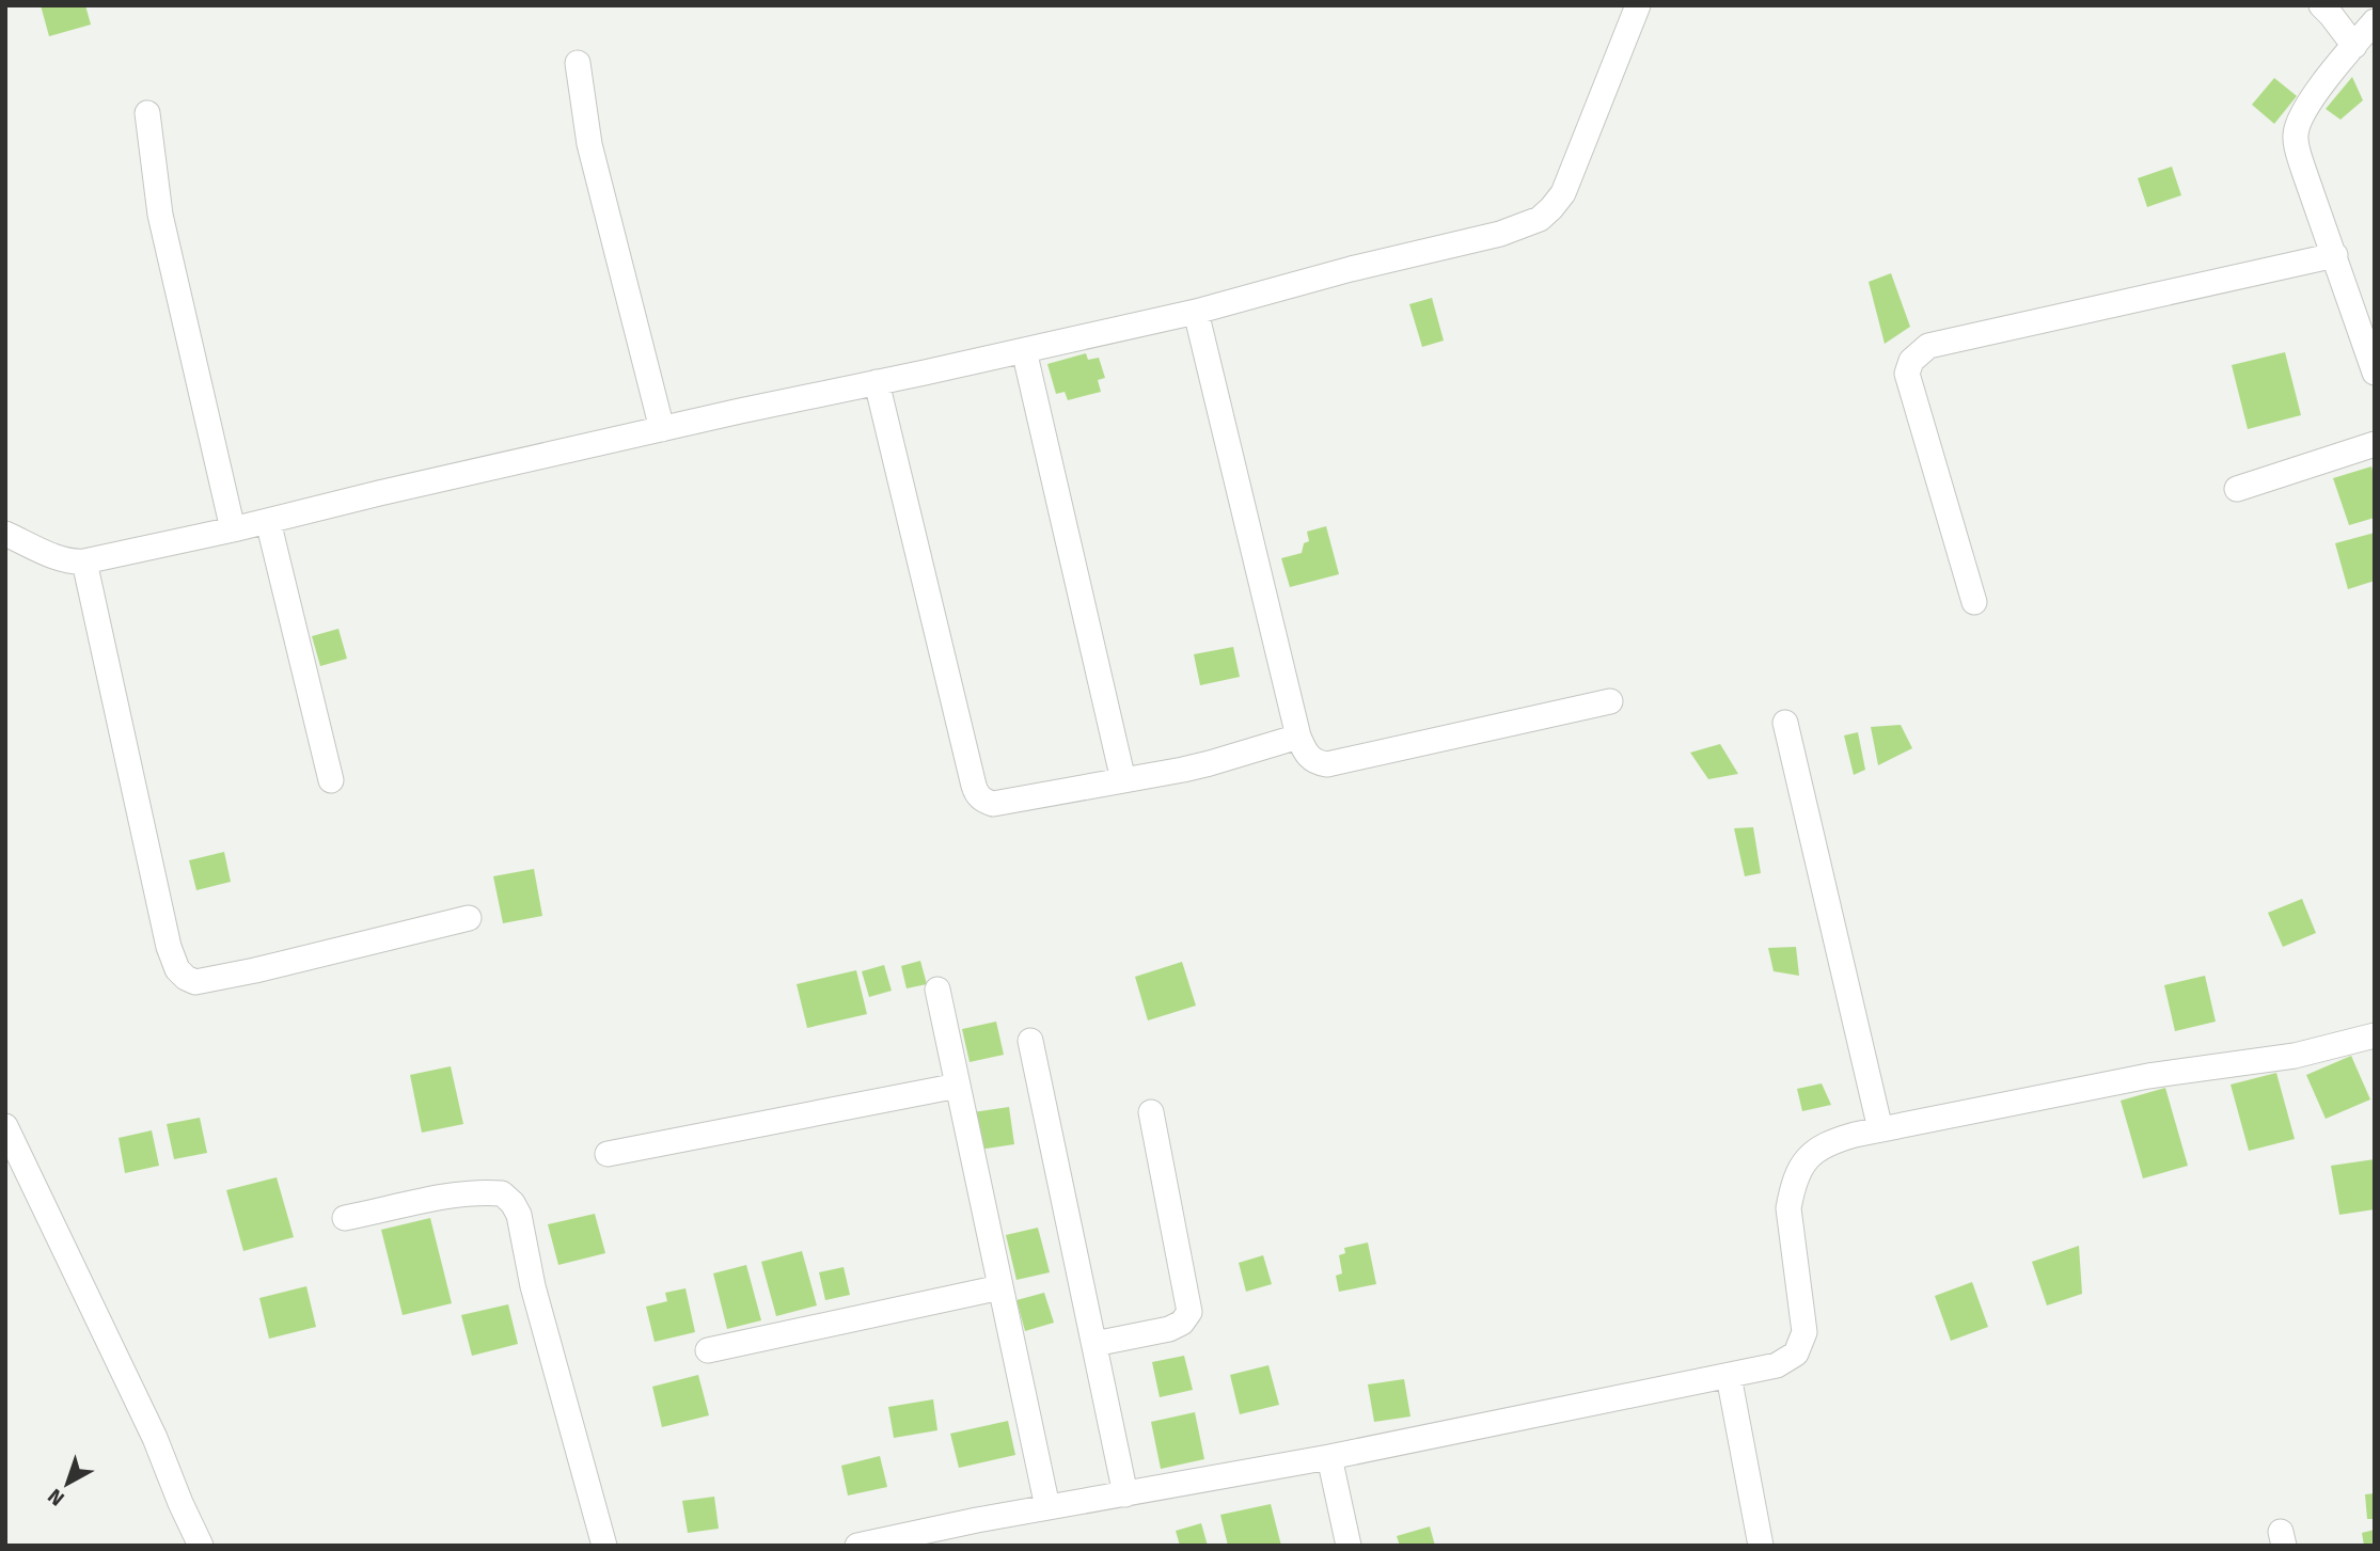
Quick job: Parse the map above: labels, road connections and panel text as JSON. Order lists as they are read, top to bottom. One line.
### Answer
{"north":"bottom left"}
